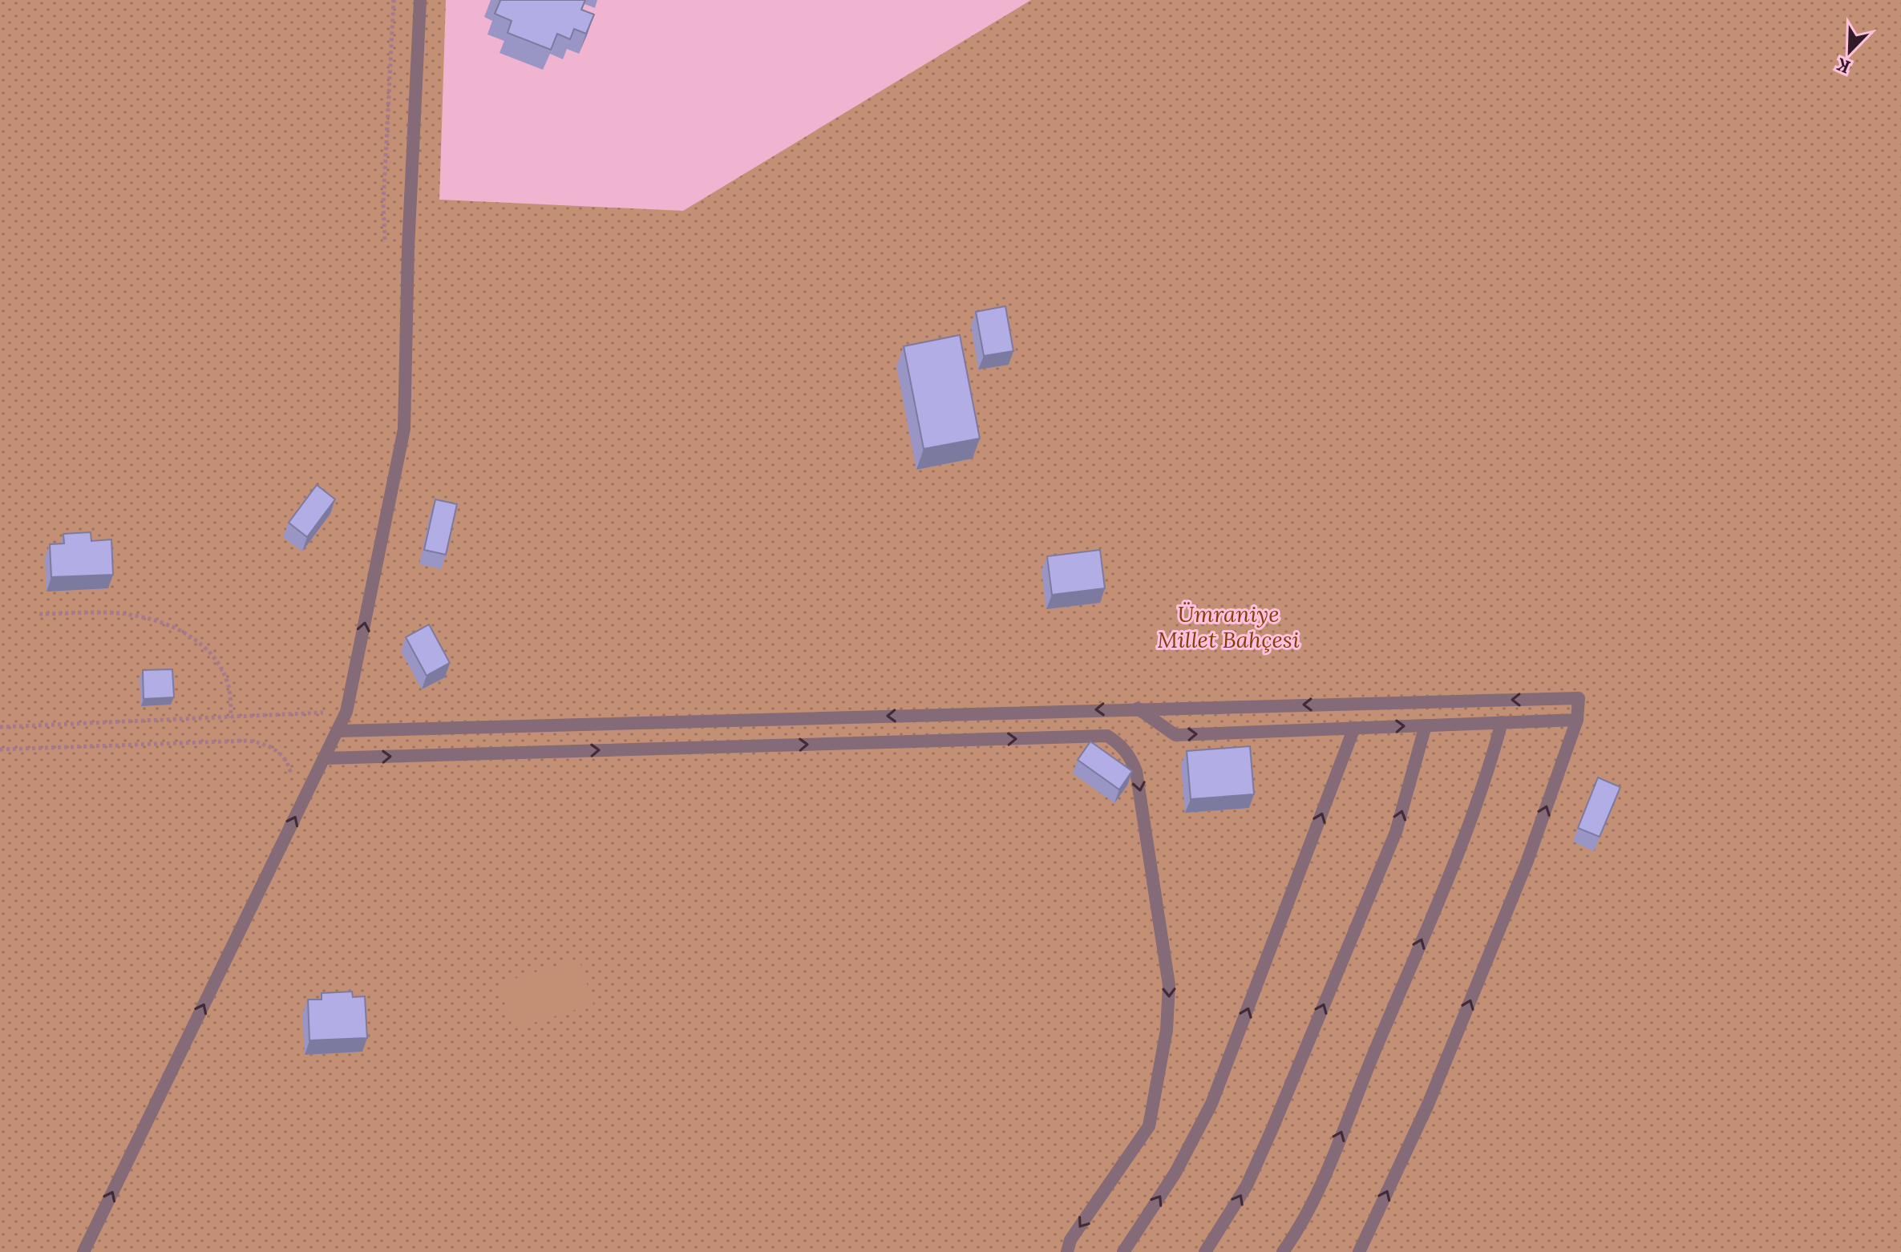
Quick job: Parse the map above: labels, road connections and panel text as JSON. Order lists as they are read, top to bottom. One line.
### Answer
{"parks":["Ümraniye Millet Bahçesi"],"north":"bottom left"}
